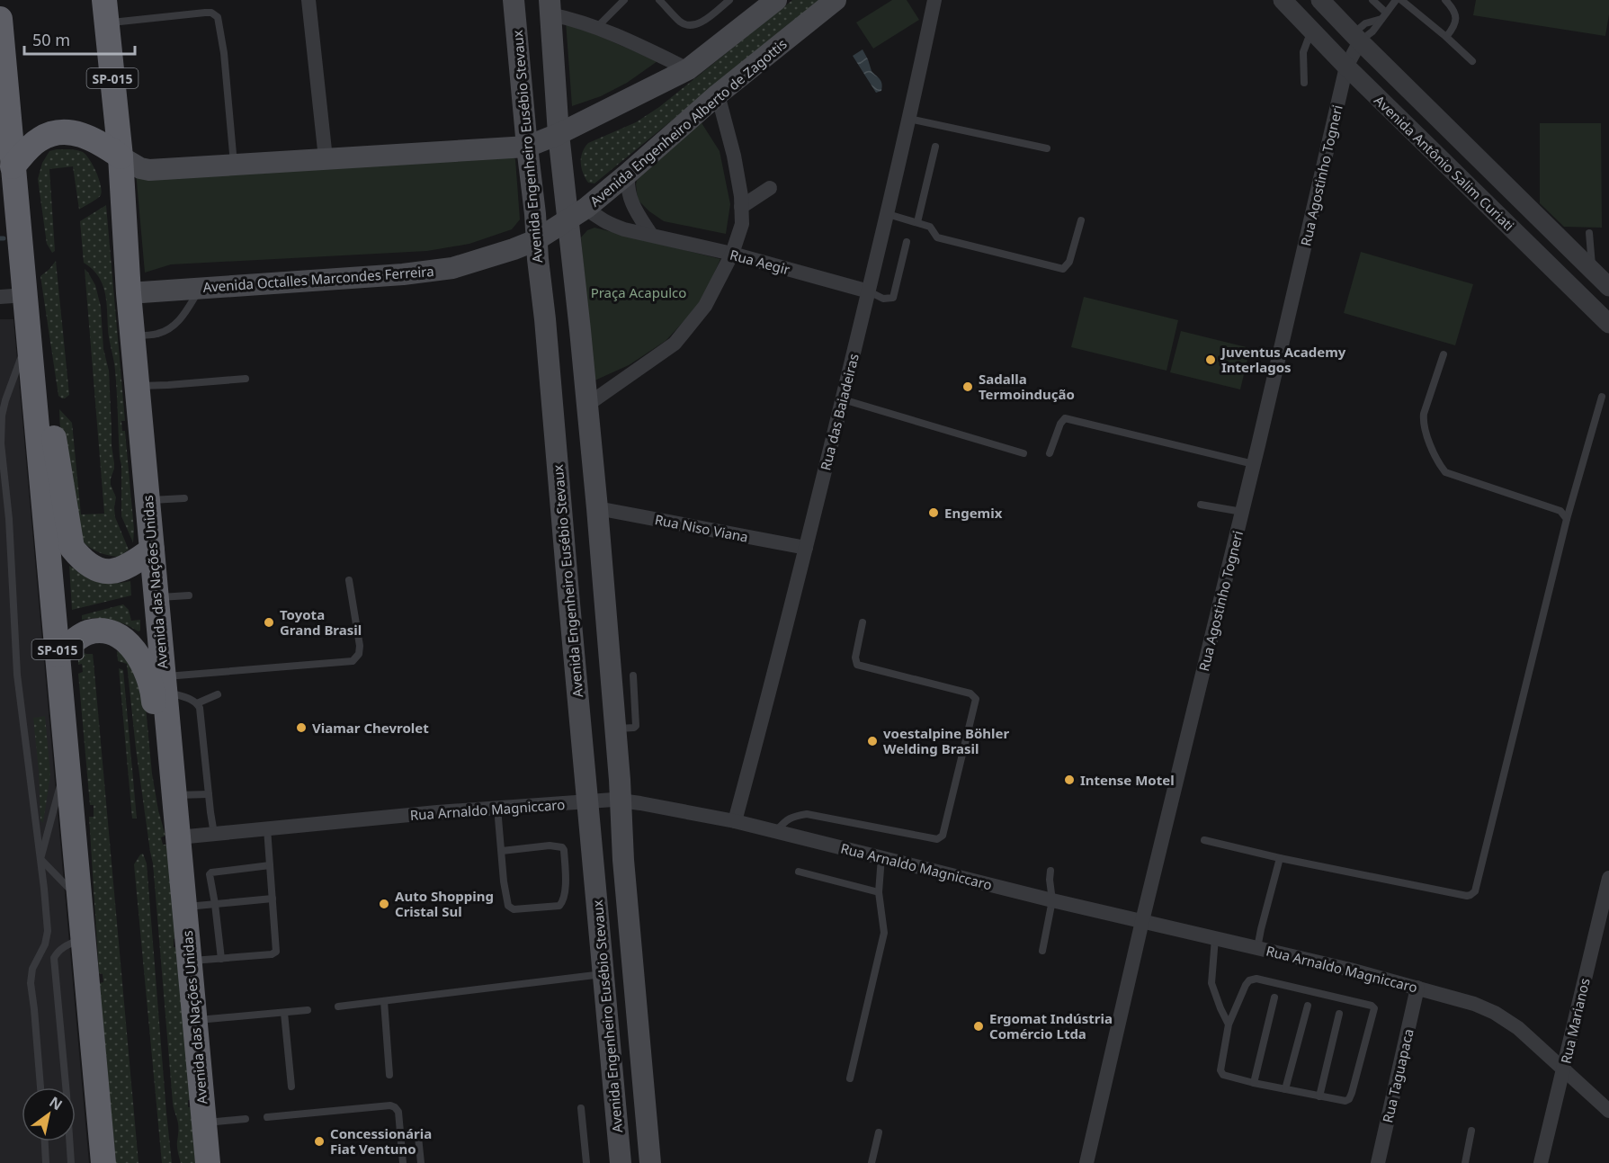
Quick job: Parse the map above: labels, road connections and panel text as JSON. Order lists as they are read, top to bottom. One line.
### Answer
{"streets":{"highway":["SP-015","Avenida das Nações Unidas"],"main road":["Avenida Engenheiro Alberto de Zagottis","Avenida Engenheiro Eusébio Stevaux","Avenida Octalles Marcondes Ferreira"],"street":["Avenida Antônio Salim Curiati","Rua Agostinho Togneri","Rua Aegir","Rua das Baiadeiras","Rua Niso Viana","Rua Arnaldo Magniccaro","Rua Marianos","Rua Taguapaca"]},"crossings":[["Avenida Engenheiro Alberto de Zagottis","Avenida Engenheiro Eusébio Stevaux"],["Avenida Engenheiro Alberto de Zagottis","Rua Aegir"],["Avenida Engenheiro Alberto de Zagottis","Avenida Octalles Marcondes Ferreira"],["Avenida Engenheiro Eusébio Stevaux","Avenida Octalles Marcondes Ferreira"],["Avenida Engenheiro Eusébio Stevaux","Rua Arnaldo Magniccaro"],["Avenida Antônio Salim Curiati","Rua Agostinho Togneri"],["Rua Agostinho Togneri","Rua Arnaldo Magniccaro"],["Rua Aegir","Rua das Baiadeiras"],["Avenida Octalles Marcondes Ferreira","Avenida das Nações Unidas"],["Rua das Baiadeiras","Rua Niso Viana"],["Rua das Baiadeiras","Rua Arnaldo Magniccaro"],["Avenida das Nações Unidas","Rua Arnaldo Magniccaro"],["Rua Arnaldo Magniccaro","Rua Marianos"],["Rua Arnaldo Magniccaro","Rua Taguapaca"]],"parks":["Praça Acapulco"],"places":["Juventus Academy Interlagos","Sadalla Termoindução","Engemix","Toyota Grand Brasil","Viamar Chevrolet","voestalpine Böhler Welding Brasil","Intense Motel","Auto Shopping Cristal Sul","Ergomat Indústria Comércio Ltda","Concessionária Fiat Ventuno"],"scale_bar":"50 m","north":"top right"}
